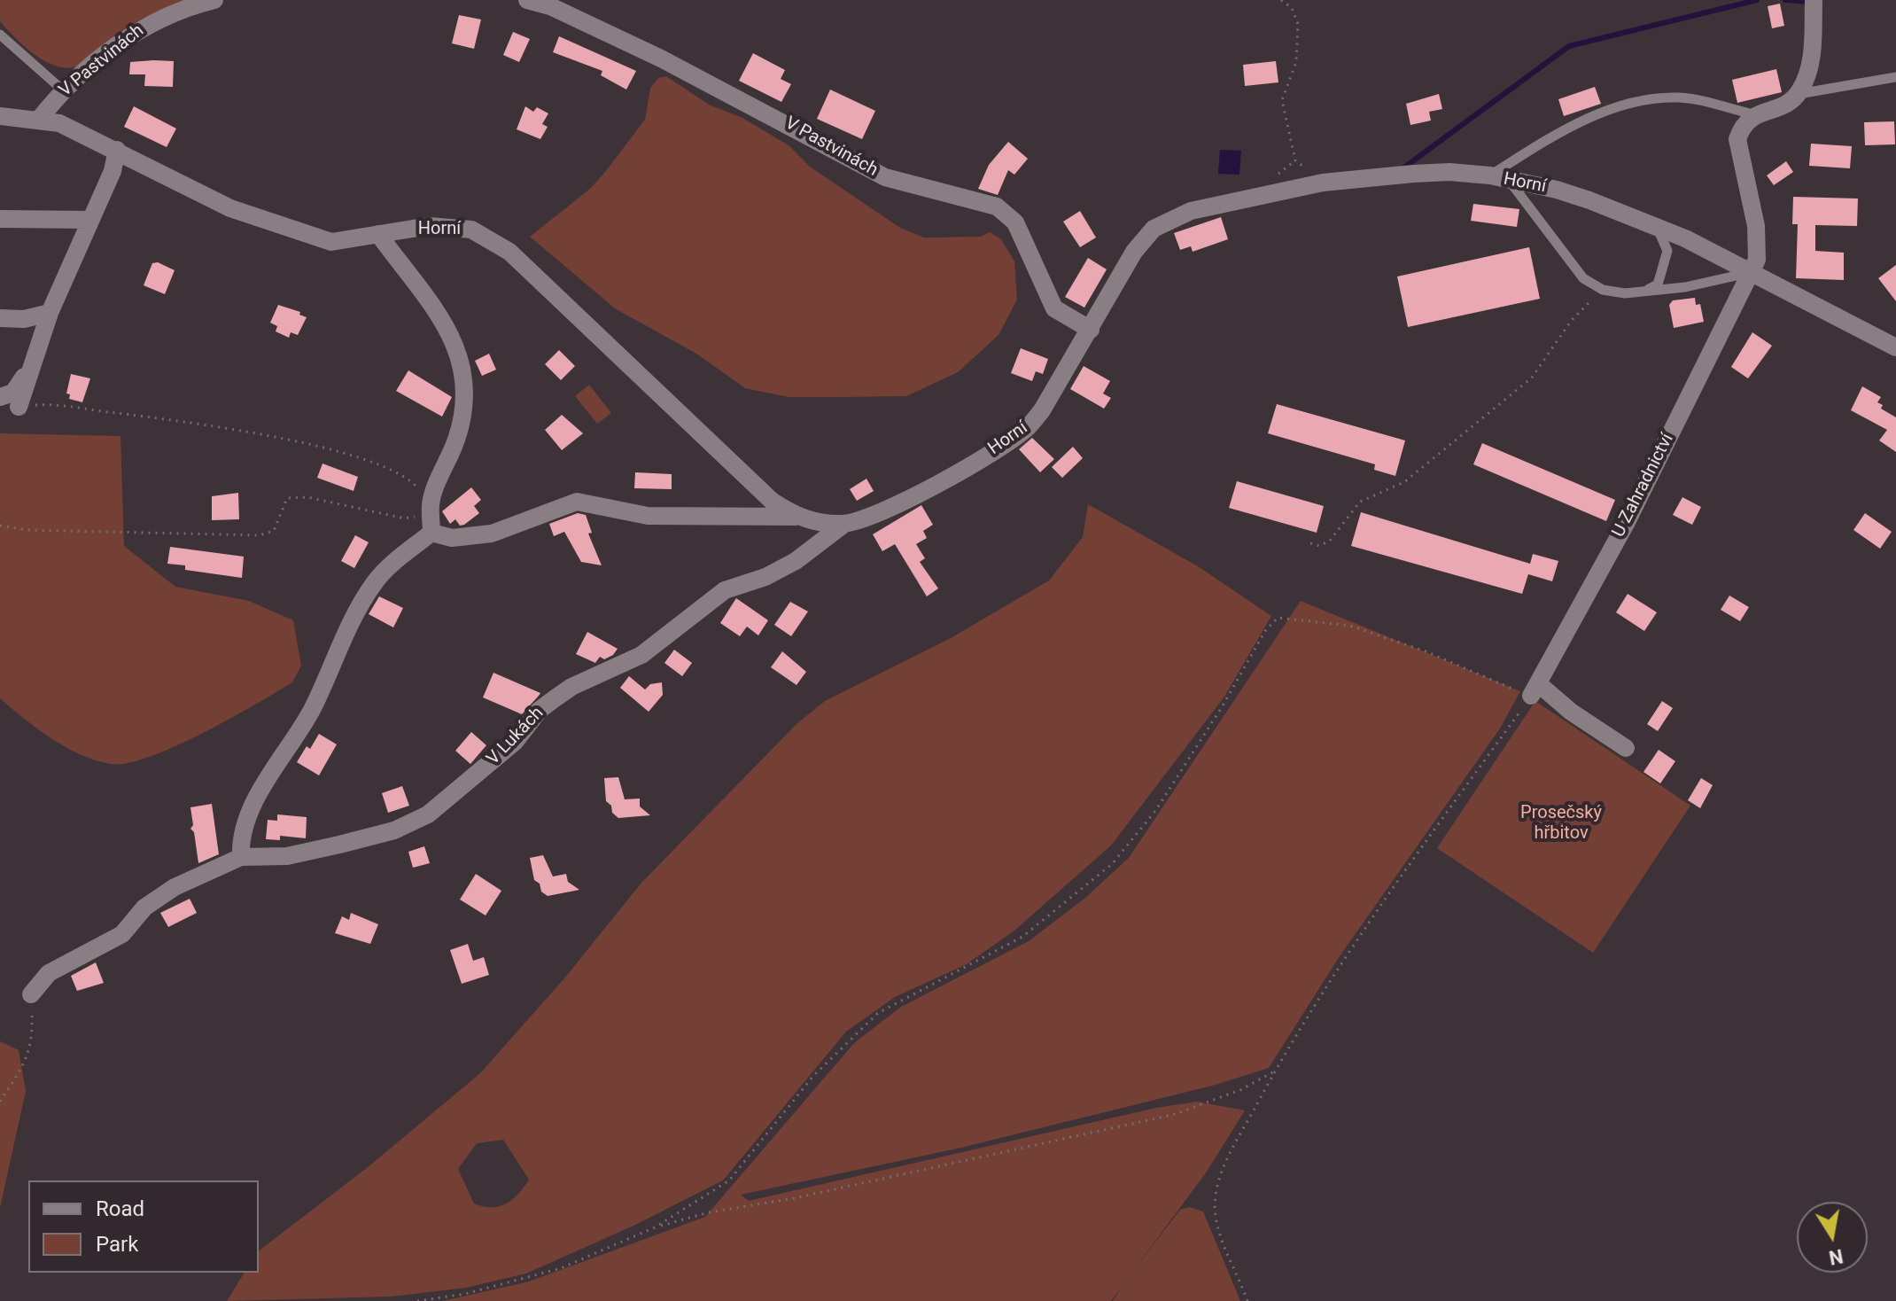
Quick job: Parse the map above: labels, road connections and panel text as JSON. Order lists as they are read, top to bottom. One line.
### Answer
{"streets":{"street":["V Pastvinách","Horní","U Zahradnictví","V Lukách"]},"crossings":[["V Pastvinách","Horní"],["Horní","U Zahradnictví"],["Horní","V Lukách"]],"parks":["Prosečský hřbitov"],"legend":["Road","Park"],"north":"bottom"}
